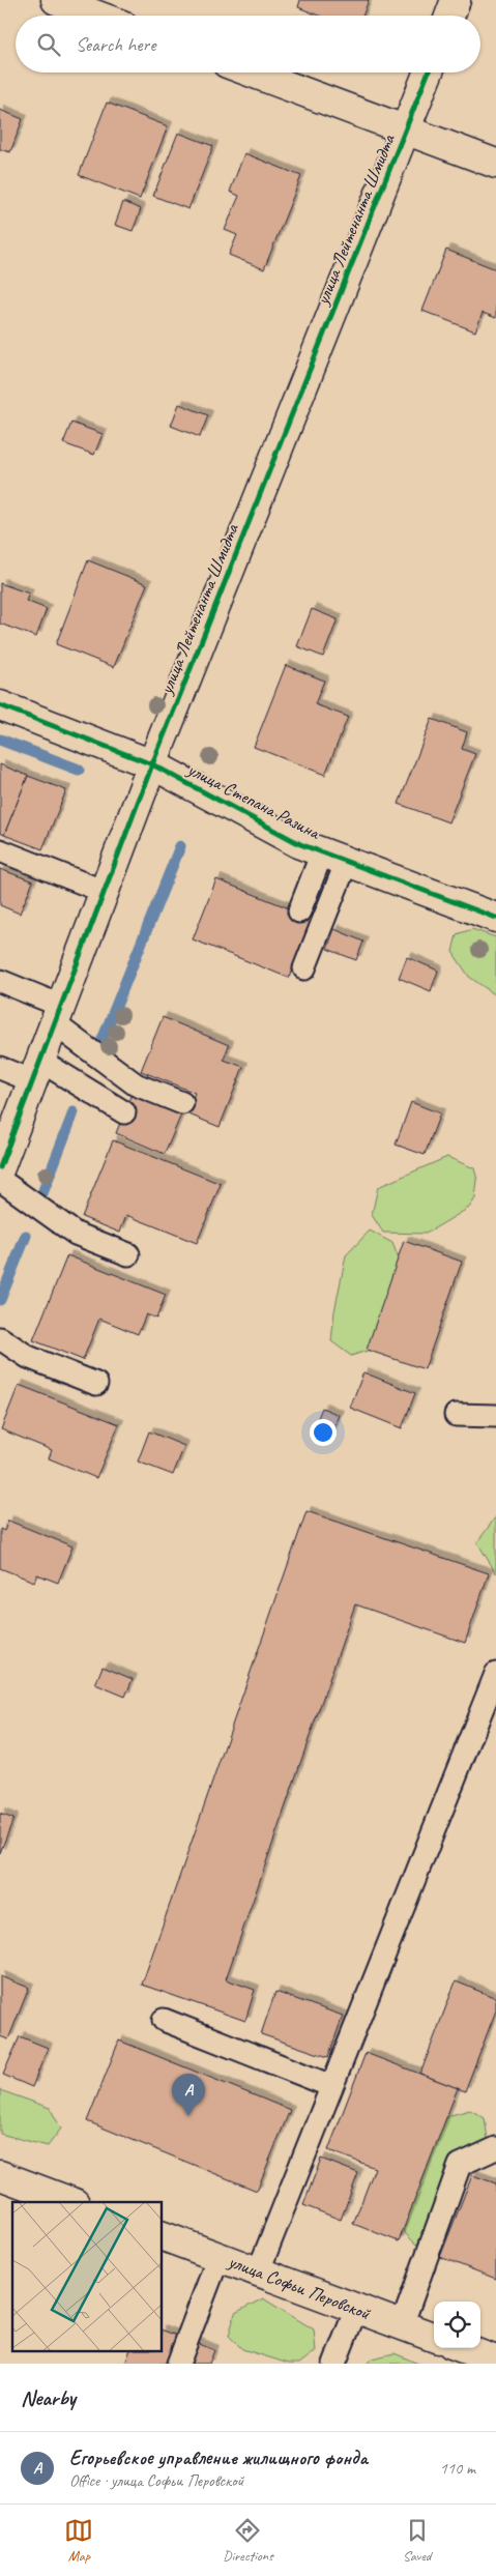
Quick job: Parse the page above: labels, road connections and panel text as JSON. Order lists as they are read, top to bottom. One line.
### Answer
{"streets":{"street":["улица Лейтенанта Шмидта","улица Степана Разина","улица Софьи Перовской"]},"crossings":[["улица Лейтенанта Шмидта","улица Степана Разина"]],"page":{"search":"Search here","pins":"A","heading":"Nearby","list":[{"mark":"A","name":"Егорьевское управление жилищного фонда","note":"Office · улица Софьи Перовской","value":"110 m"}],"nav":["Map","Directions","Saved"]}}
